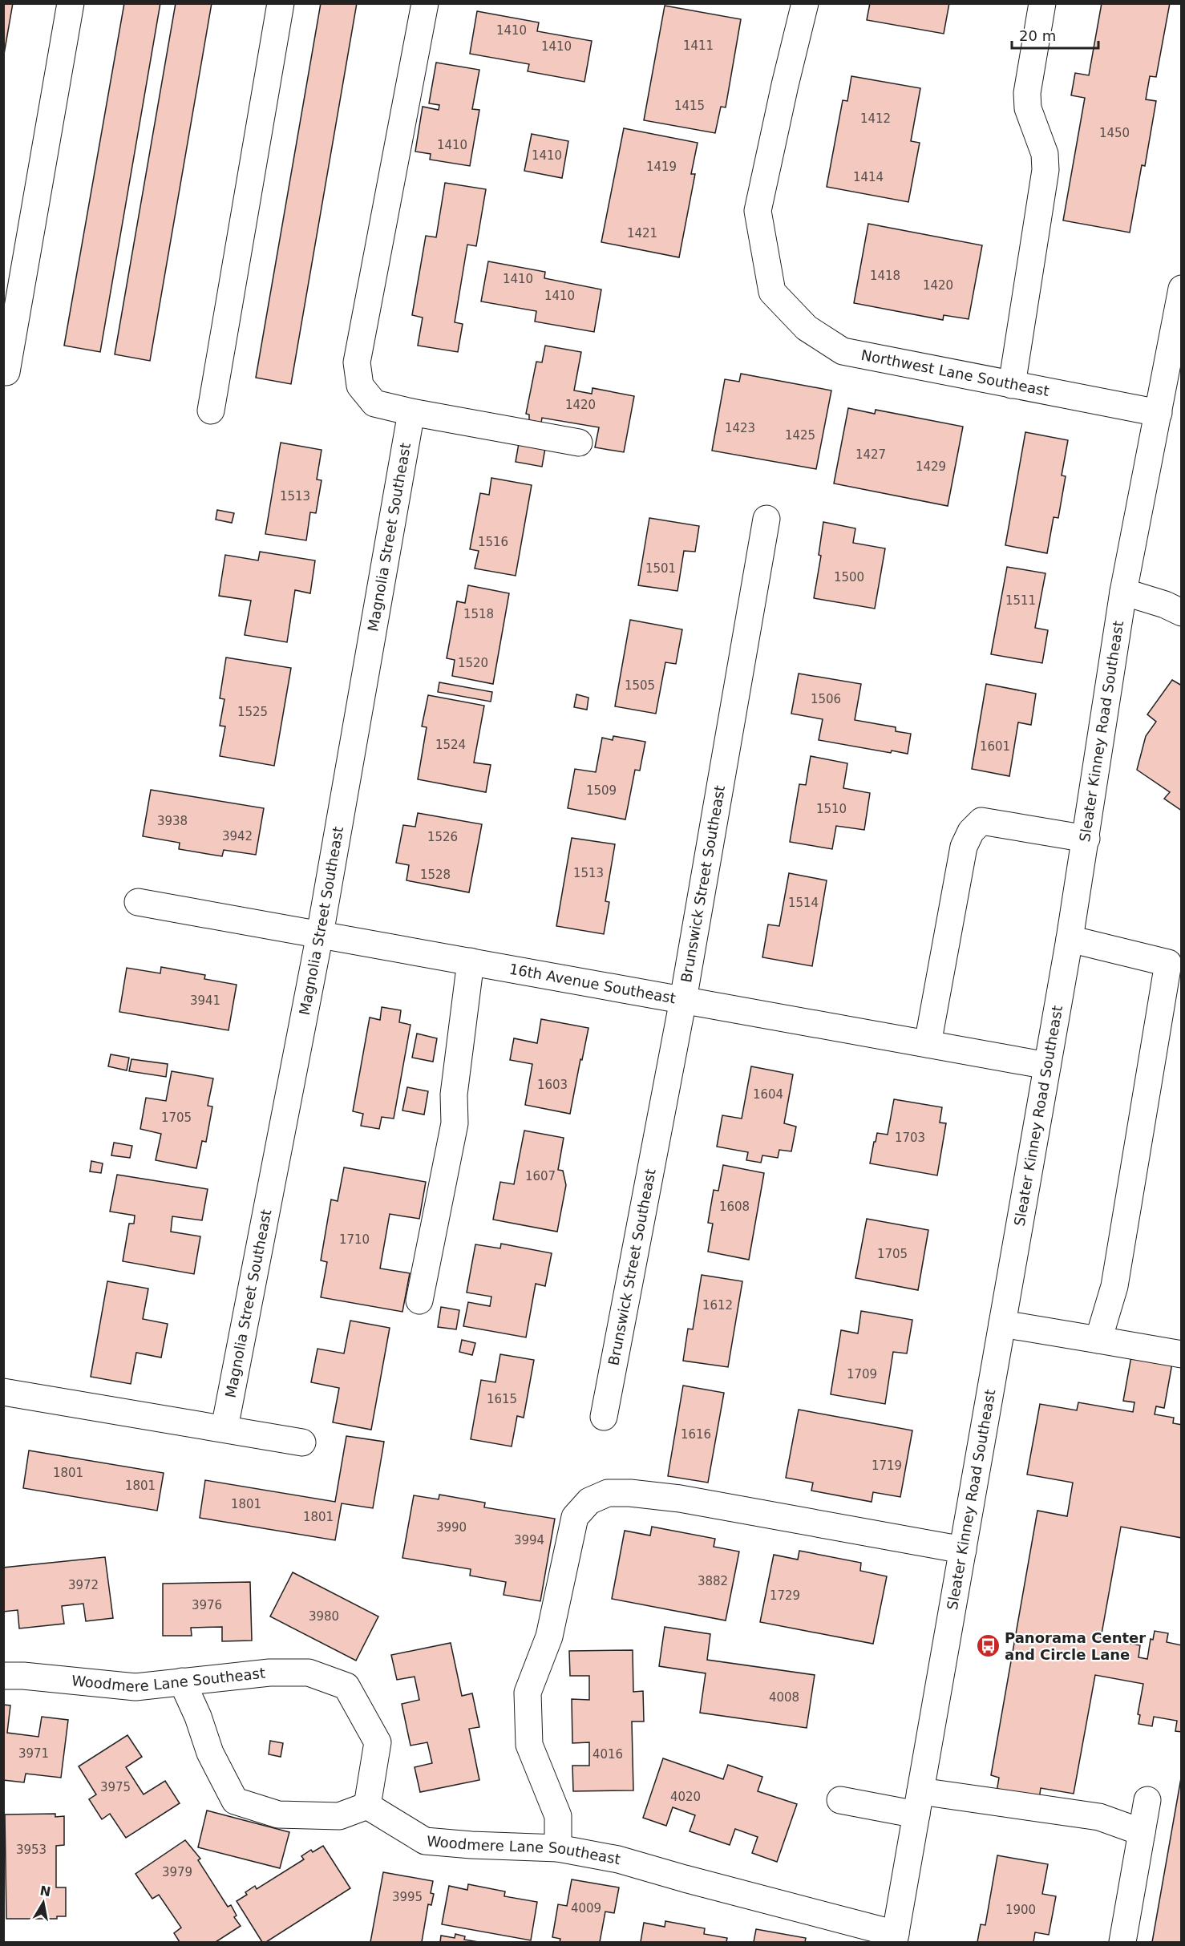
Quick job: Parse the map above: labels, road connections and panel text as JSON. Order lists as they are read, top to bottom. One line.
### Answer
{"streets":{"street":["Northwest Lane Southeast","Magnolia Street Southeast","Sleater Kinney Road Southeast","Brunswick Street Southeast","16th Avenue Southeast","Woodmere Lane Southeast"]},"crossings":[["Northwest Lane Southeast","Sleater Kinney Road Southeast"],["Magnolia Street Southeast","16th Avenue Southeast"],["Sleater Kinney Road Southeast","16th Avenue Southeast"],["Sleater Kinney Road Southeast","Woodmere Lane Southeast"],["Brunswick Street Southeast","16th Avenue Southeast"]],"places":{"bus stop":["Panorama Center and Circle Lane"]},"house_numbers":["1410","1411","1410","1415","1412","1450","1410","1410","1419","1414","1421","1418","1410","1420","1410","1420","1423","1425","1427","1429","1513","1516","1501","1500","1511","1518","1520","1505","1506","1525","1524","1601","1509","1510","3938","3942","1526","1513","1528","1514","3941","1603","1604","1705","1703","1607","1608","1710","1705","1612","1709","1615","1616","1719","1801","1801","1801","1801","3990","3994","3882","3972","1729","3976","3980","4008","3971","4016","3975","4020","3953","3979","3995","4009","1900"],"scale_bar":"20 m","north":"top"}
